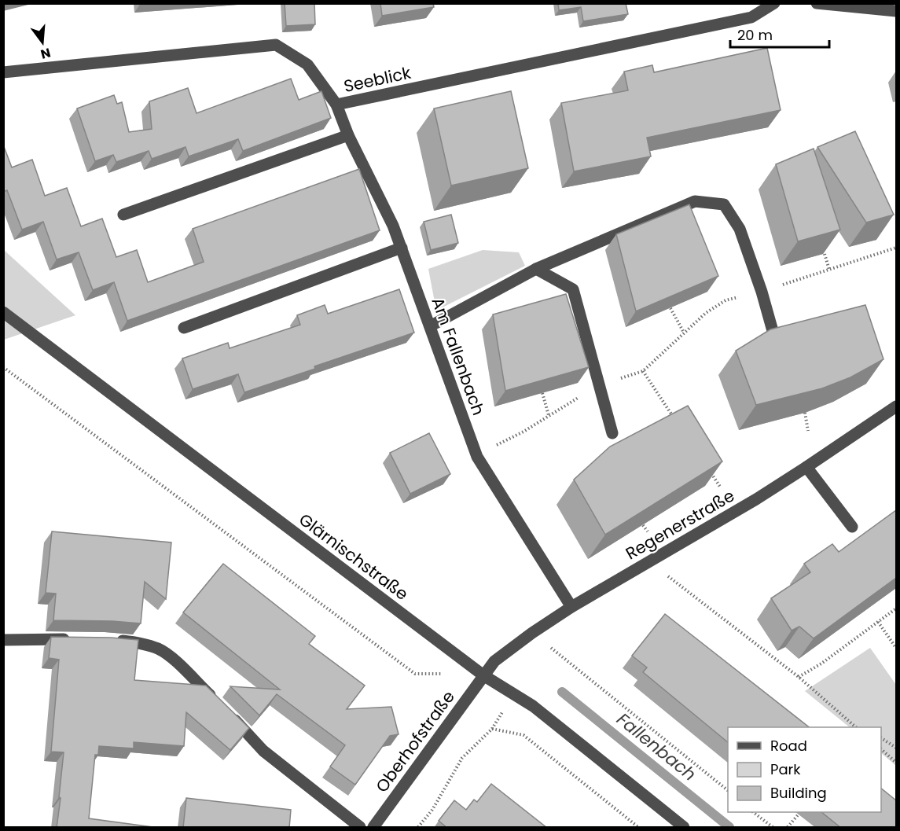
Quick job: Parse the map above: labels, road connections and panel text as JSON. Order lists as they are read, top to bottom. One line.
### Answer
{"streets":{"street":["Seeblick","Am Fallenbach","Regenerstraße","Glärnischstraße","Oberhofstraße"]},"crossings":[["Seeblick","Am Fallenbach"],["Am Fallenbach","Regenerstraße"],["Regenerstraße","Glärnischstraße"],["Regenerstraße","Oberhofstraße"],["Glärnischstraße","Oberhofstraße"]],"water":["Fallenbach"],"legend":["Road","Park","Building"],"scale_bar":"20 m","north":"bottom"}
